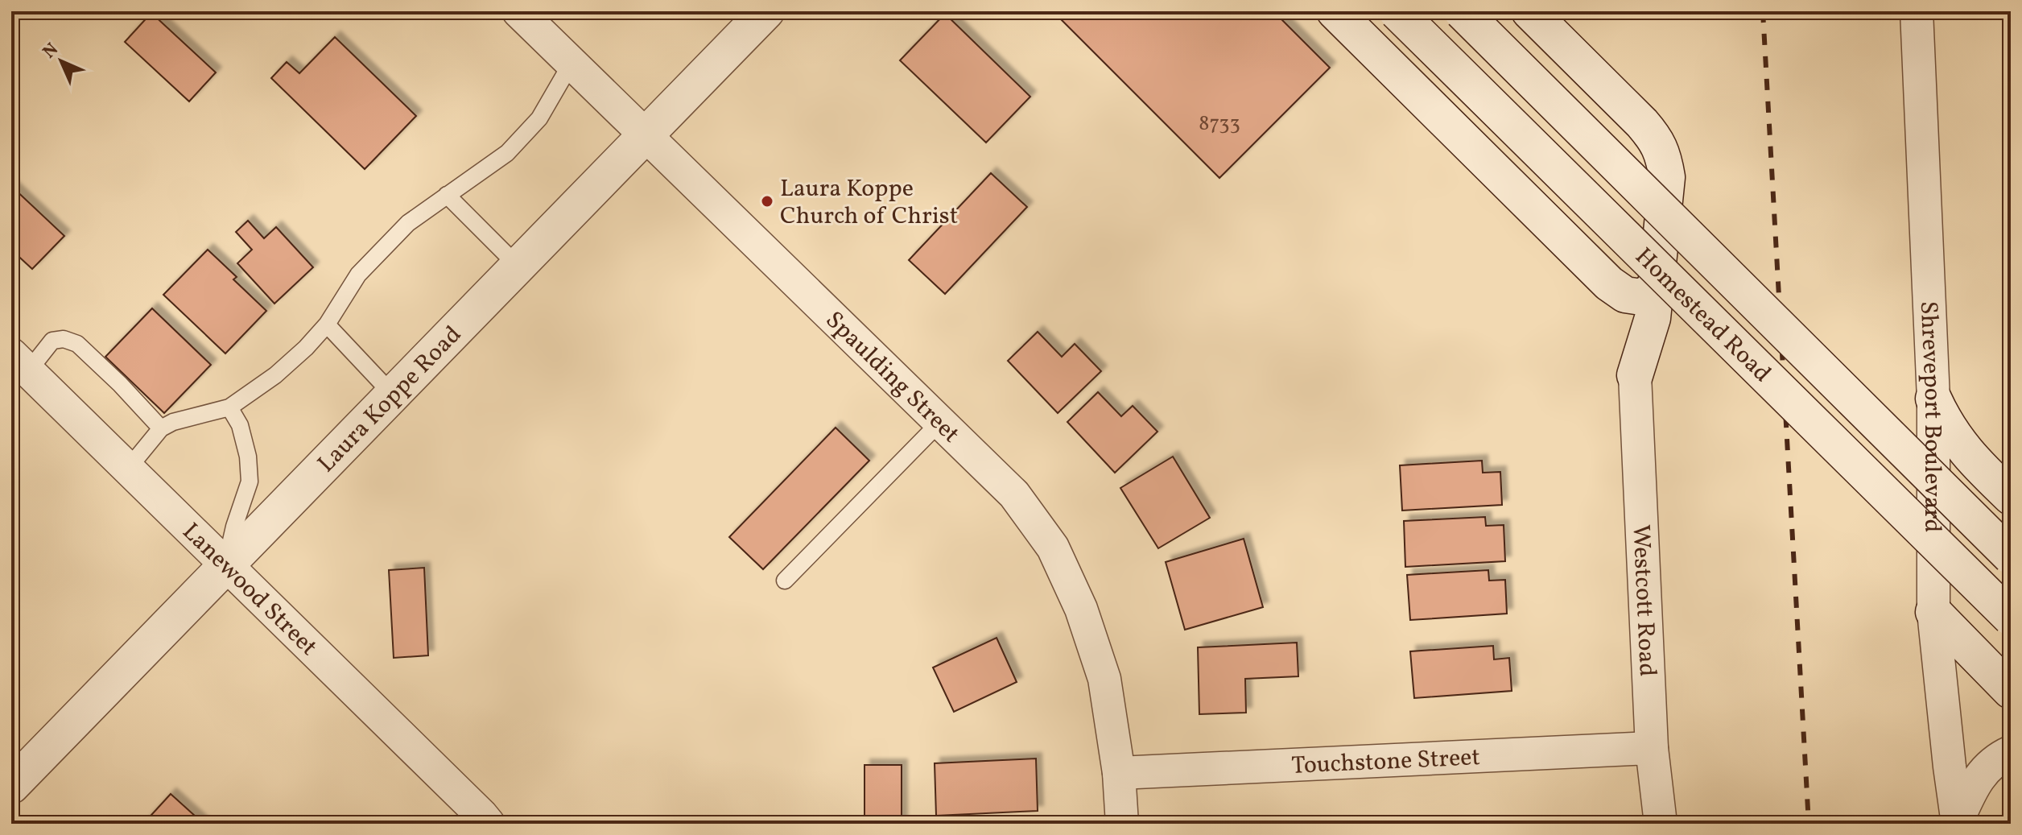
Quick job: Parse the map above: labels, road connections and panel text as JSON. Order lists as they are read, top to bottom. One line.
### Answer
{"streets":{"main road":["Homestead Road","Laura Koppe Road"],"street":["Spaulding Street","Shreveport Boulevard","Lanewood Street","Westcott Road","Touchstone Street"]},"crossings":[["Spaulding Street","Laura Koppe Road"],["Spaulding Street","Touchstone Street"],["Laura Koppe Road","Lanewood Street"],["Westcott Road","Touchstone Street"]],"places":["Laura Koppe Church of Christ"],"house_numbers":["8733"],"north":"top left"}
